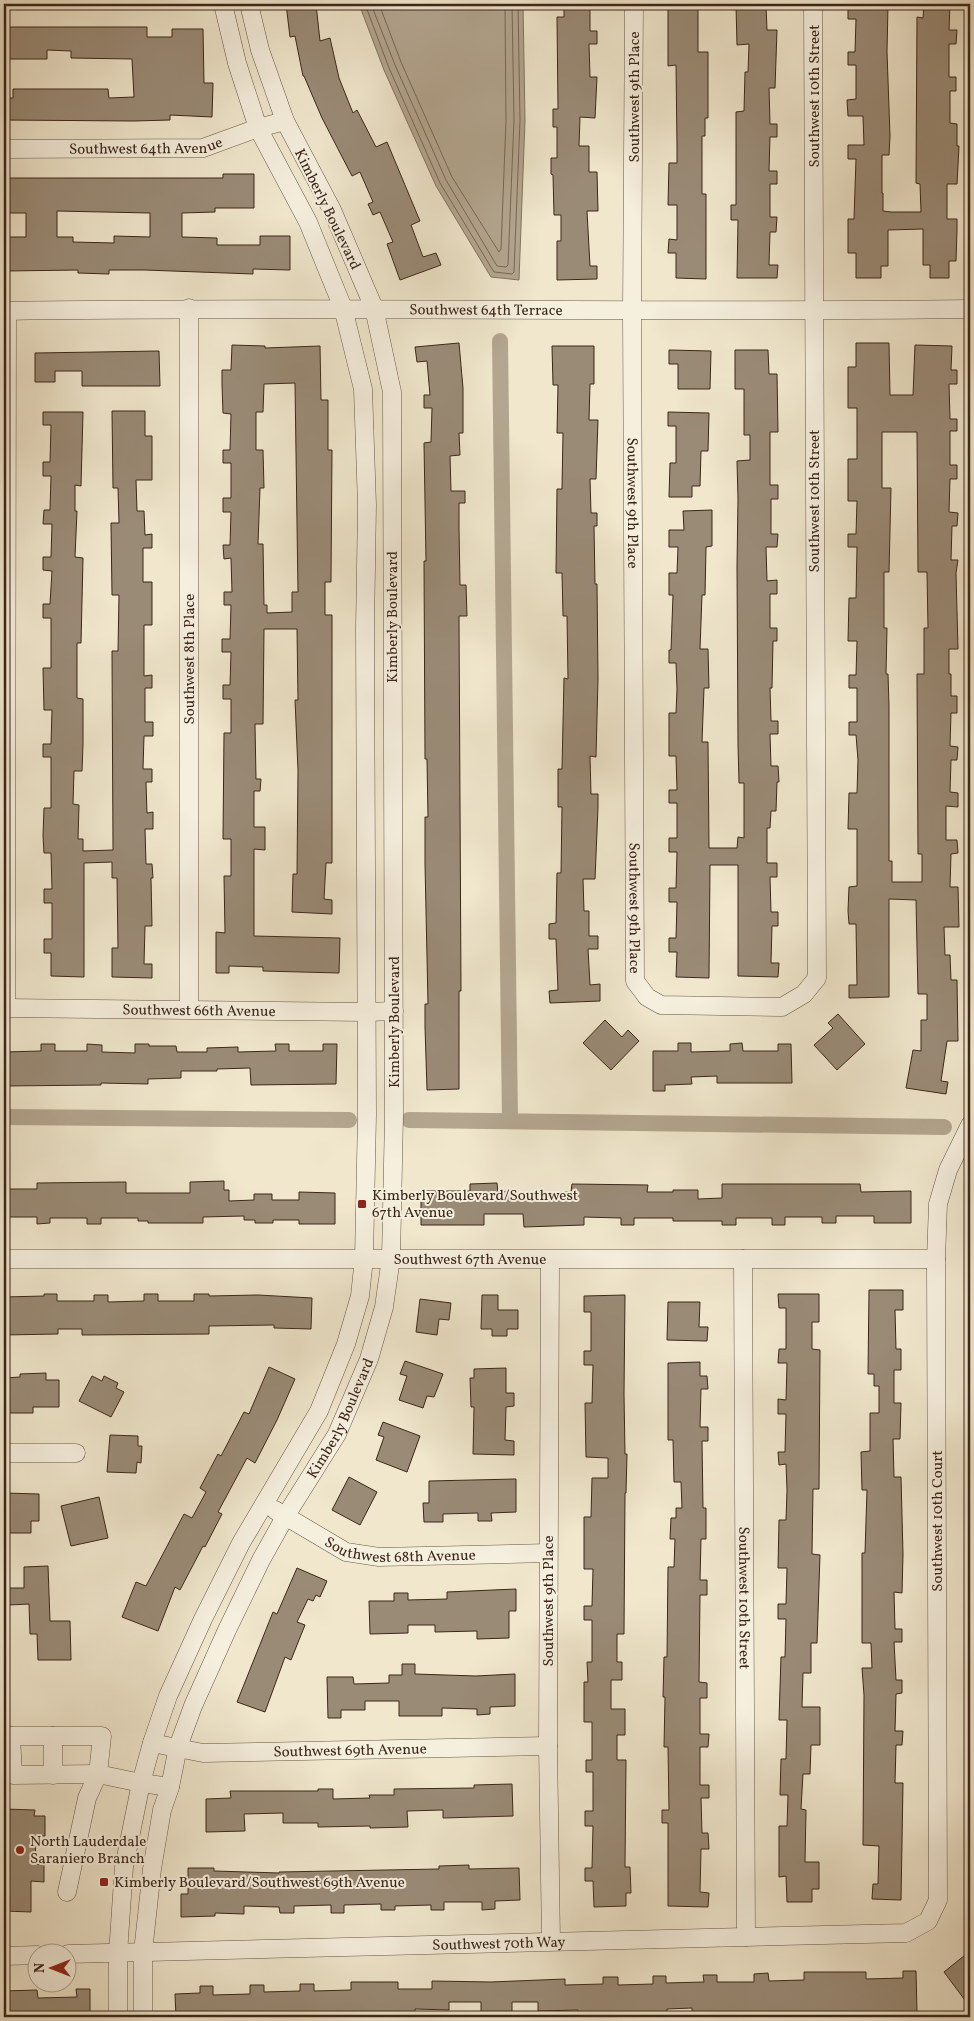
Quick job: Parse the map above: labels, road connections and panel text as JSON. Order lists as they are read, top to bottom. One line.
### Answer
{"streets":{"street":["Southwest 10th Street","Southwest 9th Place","Southwest 64th Avenue","Kimberly Boulevard","Southwest 64th Terrace","Southwest 8th Place","Southwest 66th Avenue","Southwest 67th Avenue","Southwest 10th Court","Southwest 68th Avenue","Southwest 69th Avenue","Southwest 70th Way"]},"crossings":[["Southwest 10th Street","Southwest 9th Place"],["Southwest 10th Street","Southwest 64th Terrace"],["Southwest 10th Street","Southwest 67th Avenue"],["Southwest 10th Street","Southwest 70th Way"],["Southwest 9th Place","Southwest 64th Terrace"],["Southwest 9th Place","Southwest 67th Avenue"],["Southwest 9th Place","Southwest 68th Avenue"],["Southwest 9th Place","Southwest 69th Avenue"],["Southwest 9th Place","Southwest 70th Way"],["Southwest 64th Avenue","Kimberly Boulevard"],["Kimberly Boulevard","Southwest 64th Terrace"],["Kimberly Boulevard","Southwest 66th Avenue"],["Kimberly Boulevard","Southwest 67th Avenue"],["Kimberly Boulevard","Southwest 68th Avenue"],["Kimberly Boulevard","Southwest 69th Avenue"],["Kimberly Boulevard","Southwest 70th Way"],["Southwest 64th Terrace","Southwest 8th Place"],["Southwest 8th Place","Southwest 66th Avenue"],["Southwest 67th Avenue","Southwest 10th Court"],["Southwest 10th Court","Southwest 70th Way"]],"places":{"transit":["Kimberly Boulevard/Southwest 67th Avenue","Kimberly Boulevard/Southwest 69th Avenue"],"other":["North Lauderdale Saraniero Branch"]},"north":"left"}
